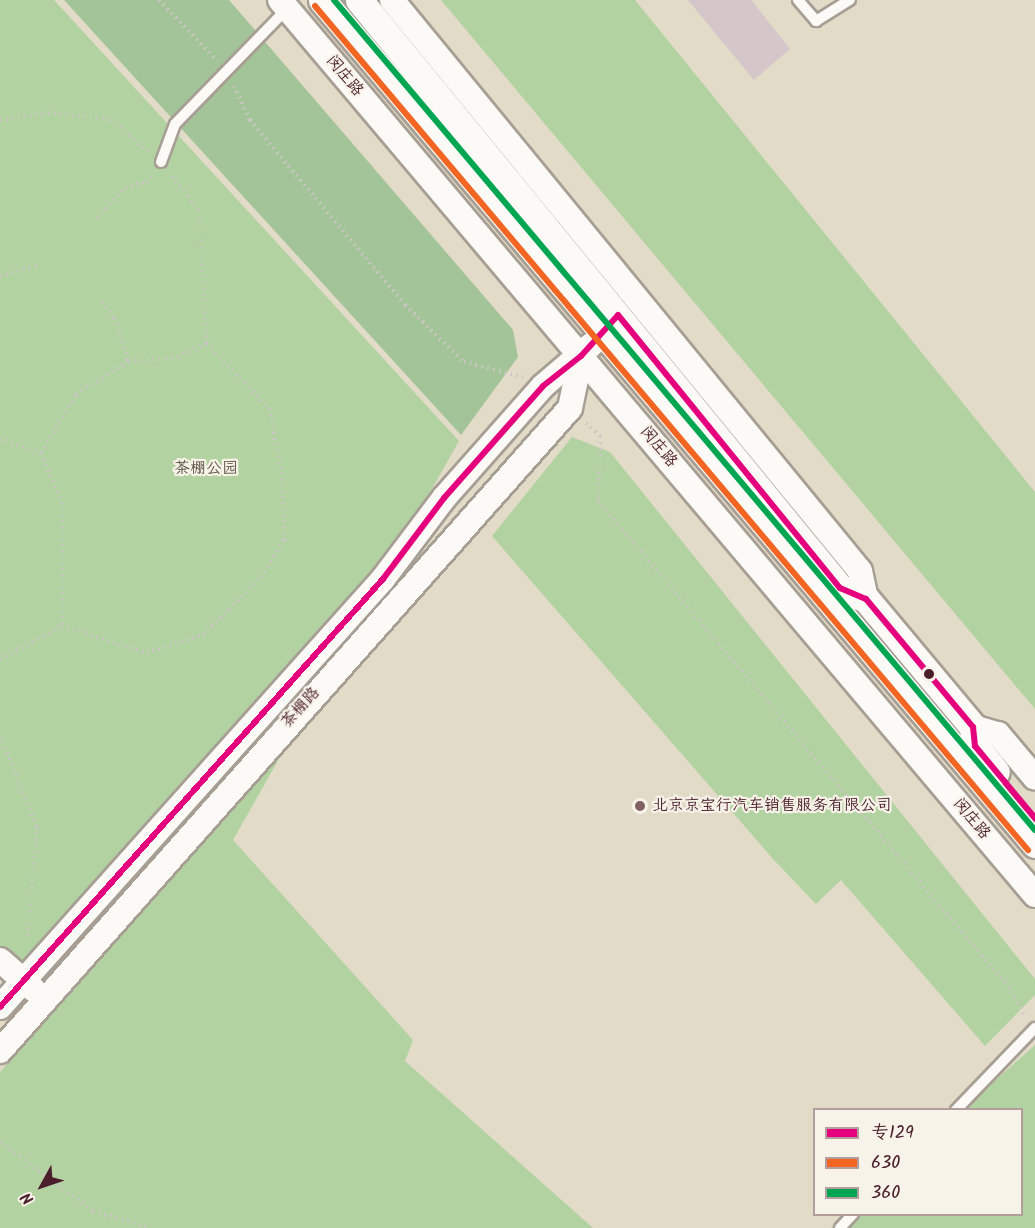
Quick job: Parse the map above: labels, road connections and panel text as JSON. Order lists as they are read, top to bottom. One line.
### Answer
{"streets":{"main road":["闵庄路"],"street":["茶棚路"]},"crossings":[["闵庄路","茶棚路"]],"parks":["茶棚公园"],"places":["北京京宝行汽车销售服务有限公司"],"lines":["transit line 360","transit line 630","transit line 专129"],"legend":["专129","630","360"],"north":"bottom left"}
